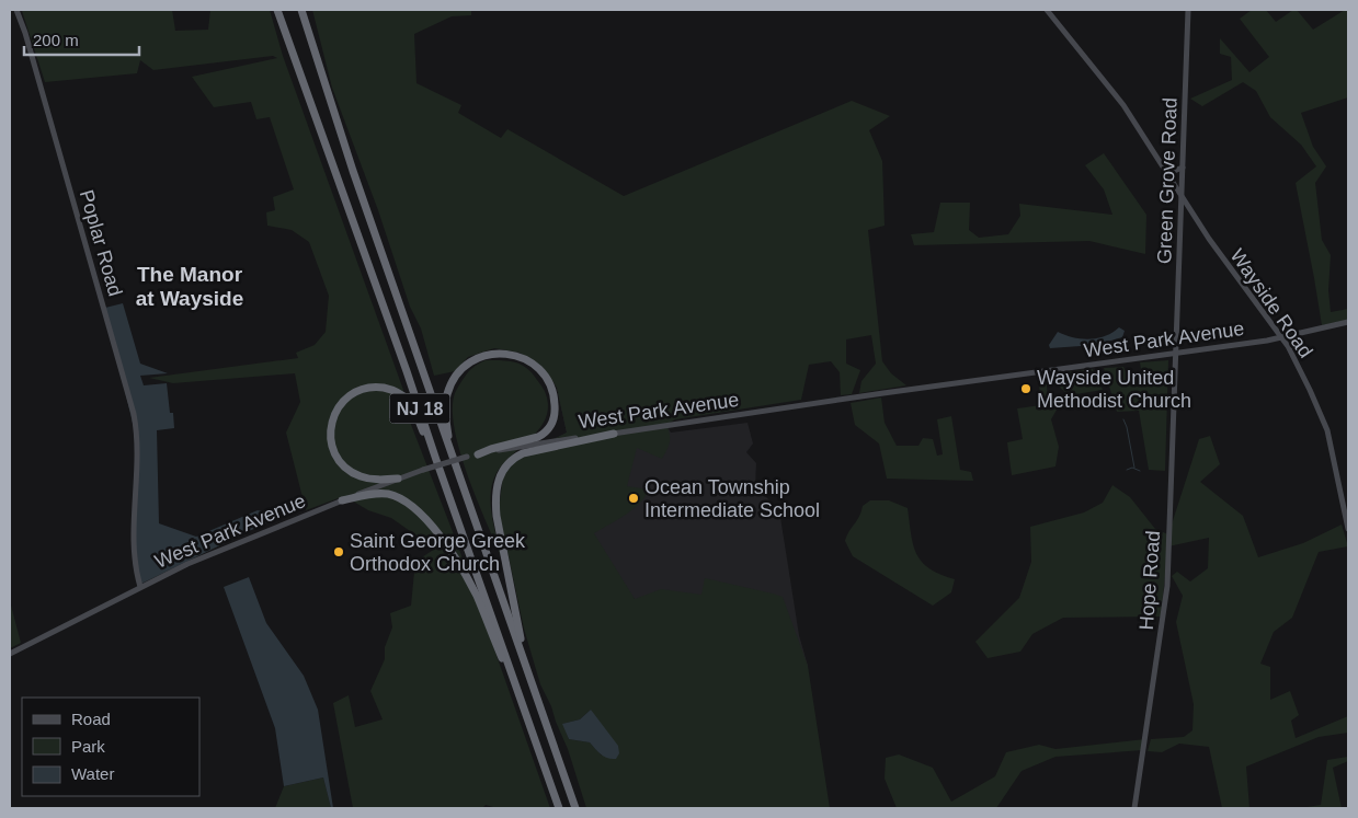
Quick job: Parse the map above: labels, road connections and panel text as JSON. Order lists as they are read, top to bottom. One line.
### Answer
{"streets":{"highway":["NJ 18"],"street":["Green Grove Road","Poplar Road","Wayside Road","West Park Avenue","Hope Road"]},"crossings":[["Green Grove Road","Wayside Road"],["Green Grove Road","West Park Avenue"],["Green Grove Road","Hope Road"],["Poplar Road","West Park Avenue"],["Wayside Road","West Park Avenue"],["West Park Avenue","Hope Road"]],"districts":["The Manor at Wayside"],"places":["Wayside United Methodist Church","Ocean Township Intermediate School","Saint George Greek Orthodox Church"],"legend":["Road","Park","Water"],"scale_bar":"200 m"}
